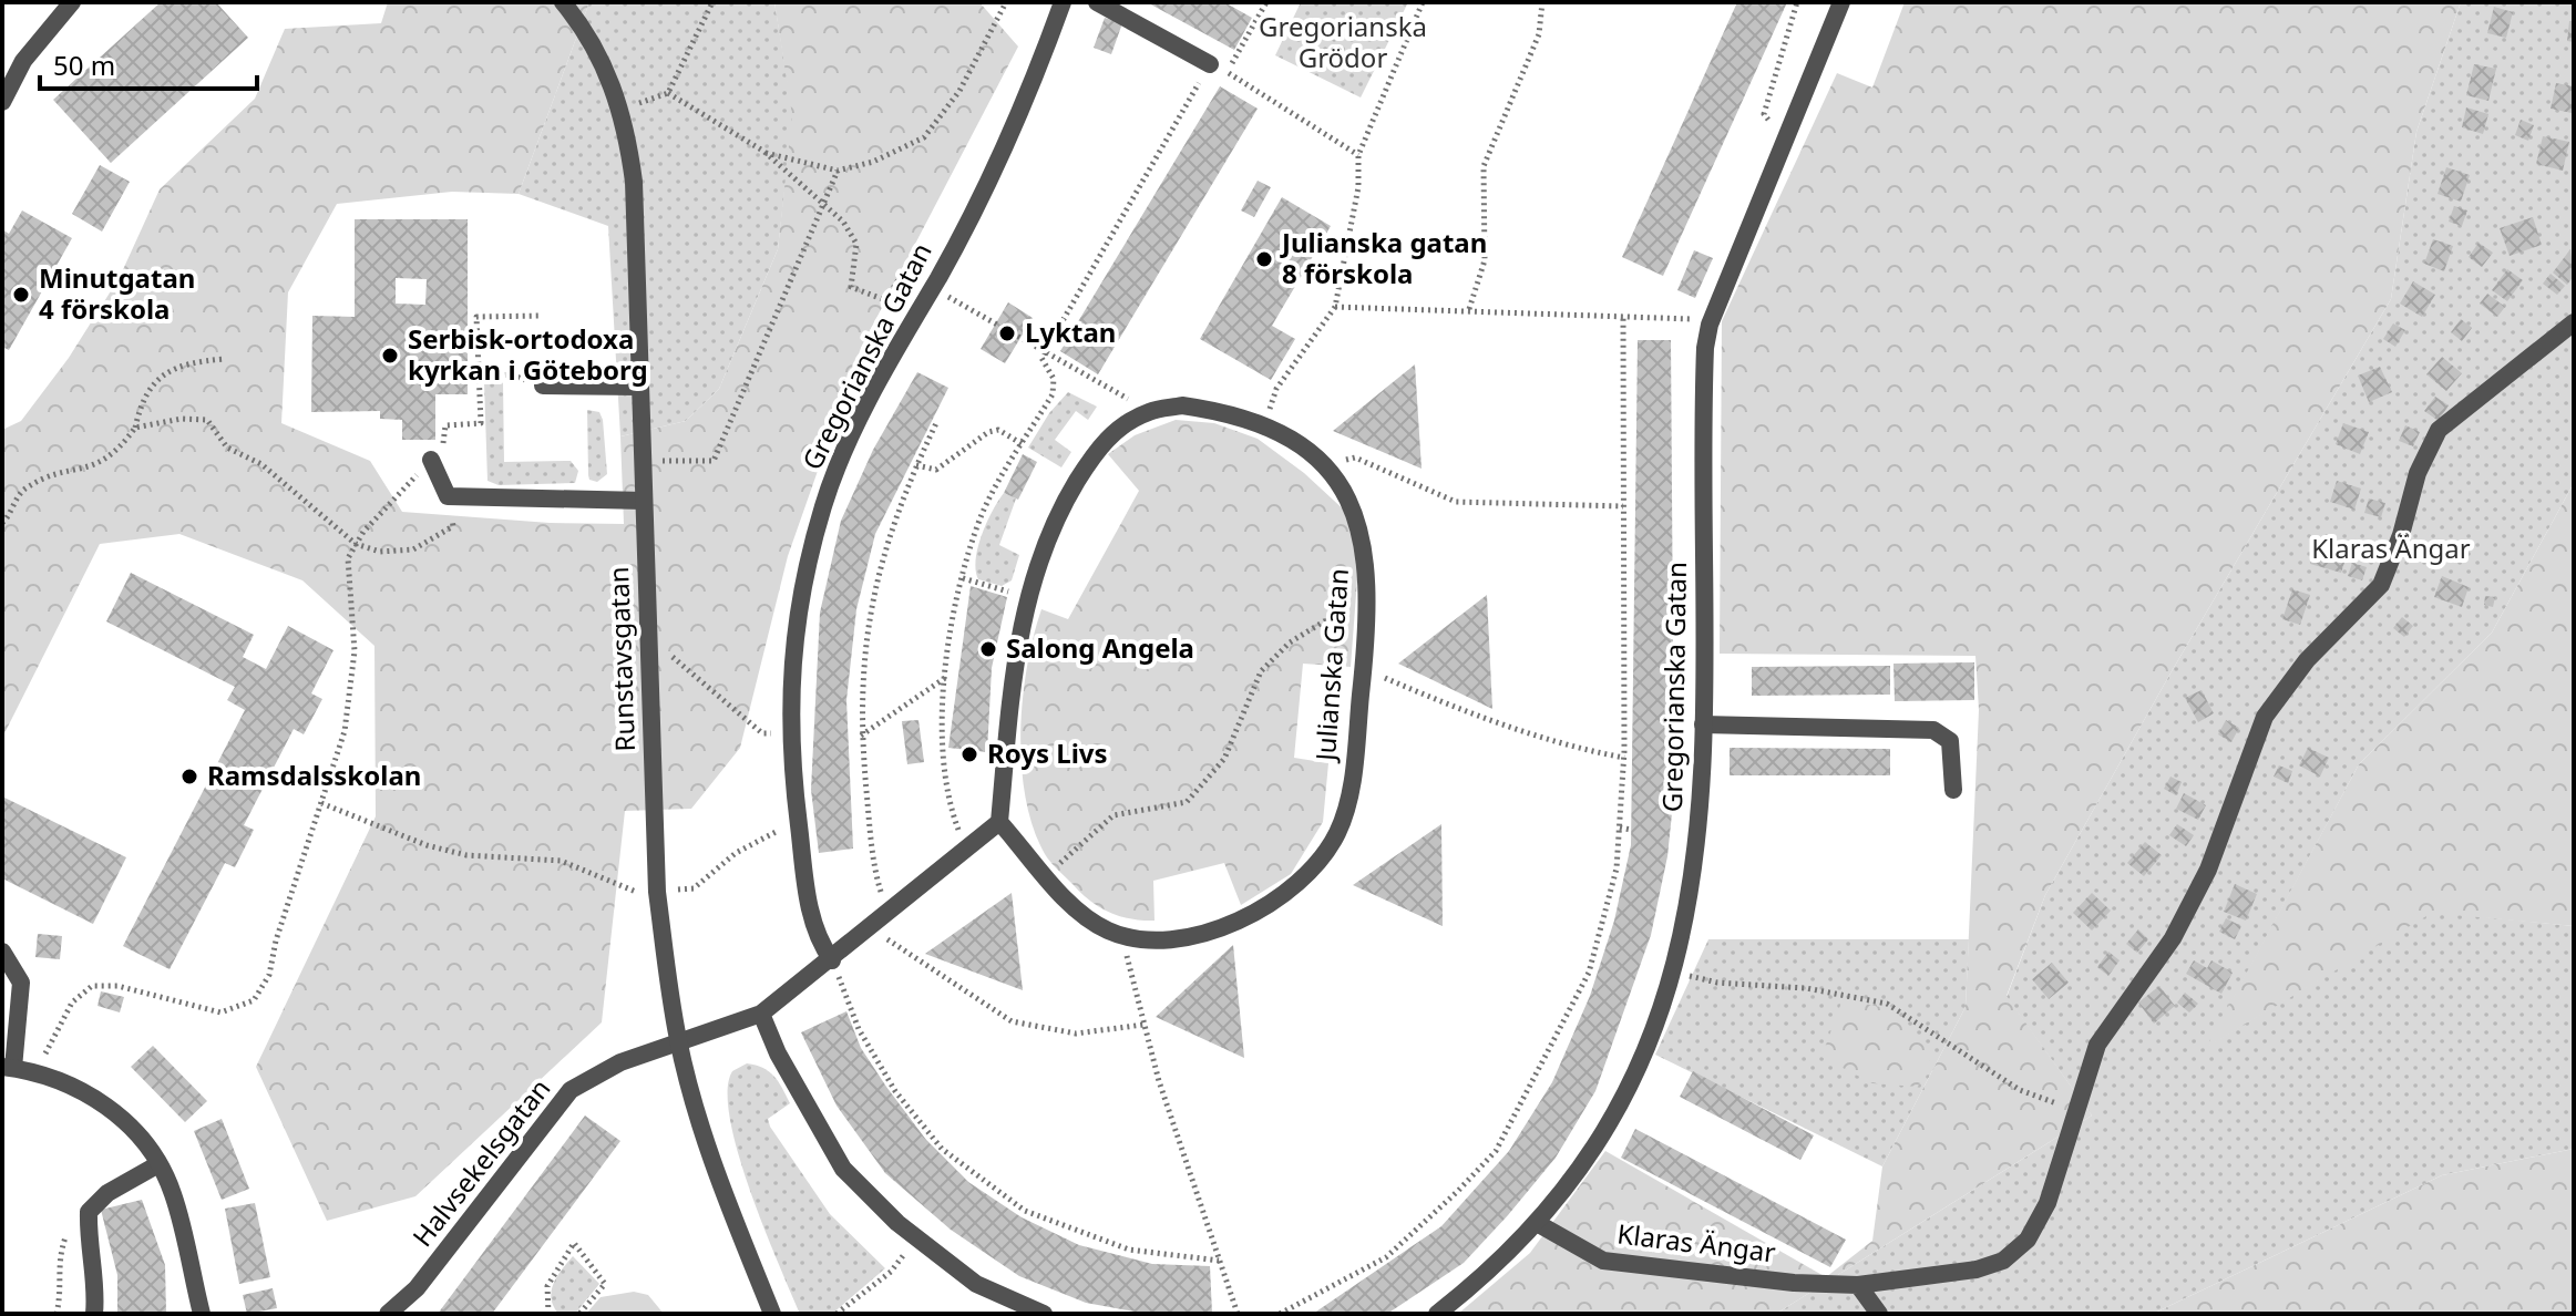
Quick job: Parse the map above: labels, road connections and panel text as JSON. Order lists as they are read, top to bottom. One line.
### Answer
{"streets":{"street":["Gregorianska Gatan","Runstavsgatan","Julianska Gatan","Halvsekelsgatan","Klaras Ängar"]},"crossings":[["Gregorianska Gatan","Klaras Ängar"],["Runstavsgatan","Halvsekelsgatan"]],"parks":["Gregorianska Grödor","Klaras Ängar"],"places":["Julianska gatan 8 förskola","Minutgatan 4 förskola","Lyktan","Serbisk-ortodoxa kyrkan i Göteborg","Salong Angela","Roys Livs","Ramsdalsskolan"],"scale_bar":"50 m"}
